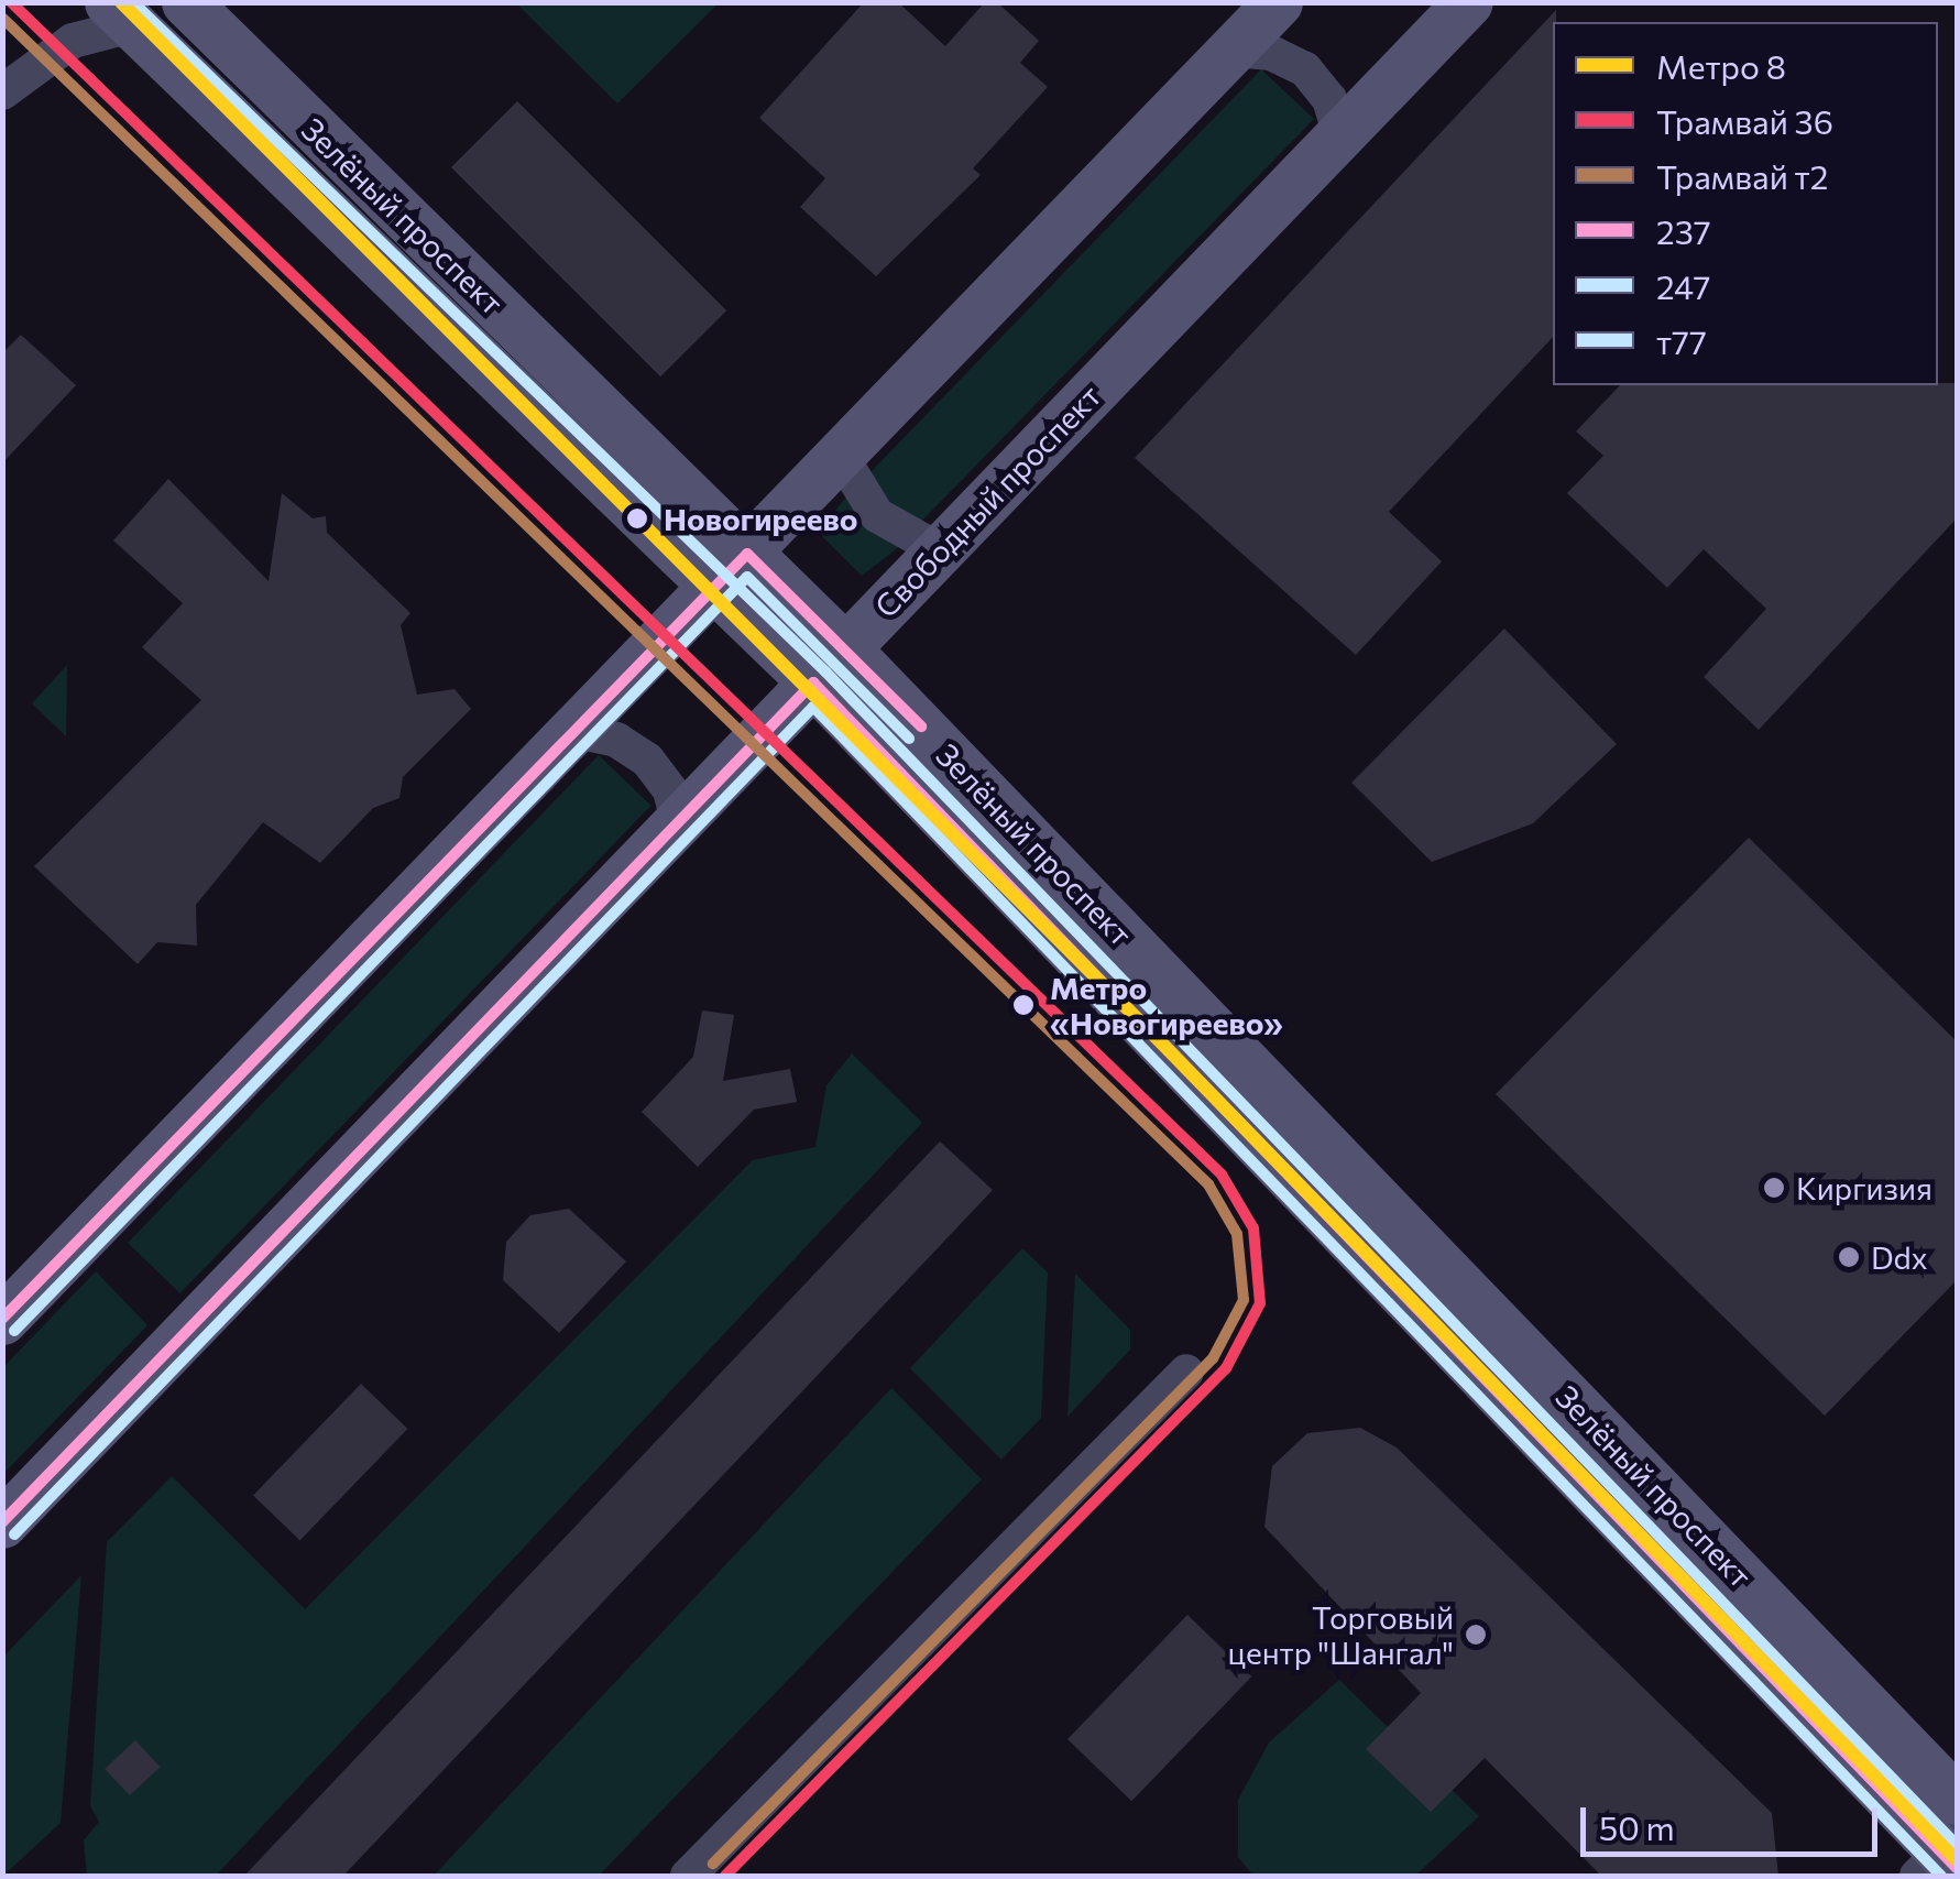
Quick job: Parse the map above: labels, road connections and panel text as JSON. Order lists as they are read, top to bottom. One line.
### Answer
{"streets":{"main road":["Зелёный проспект","Свободный проспект"]},"crossings":[["Зелёный проспект","Свободный проспект"]],"places":["Новогиреево","Метро «Новогиреево»","Киргизия","Ddx","Торговый центр \"Шангал\""],"lines":["metro line 8","tram line 36","transit line т77","tram line т2","transit line 237","transit line 247"],"legend":["Метро 8","Трамвай 36","Трамвай т2","237","247","т77"],"scale_bar":"50 m"}
